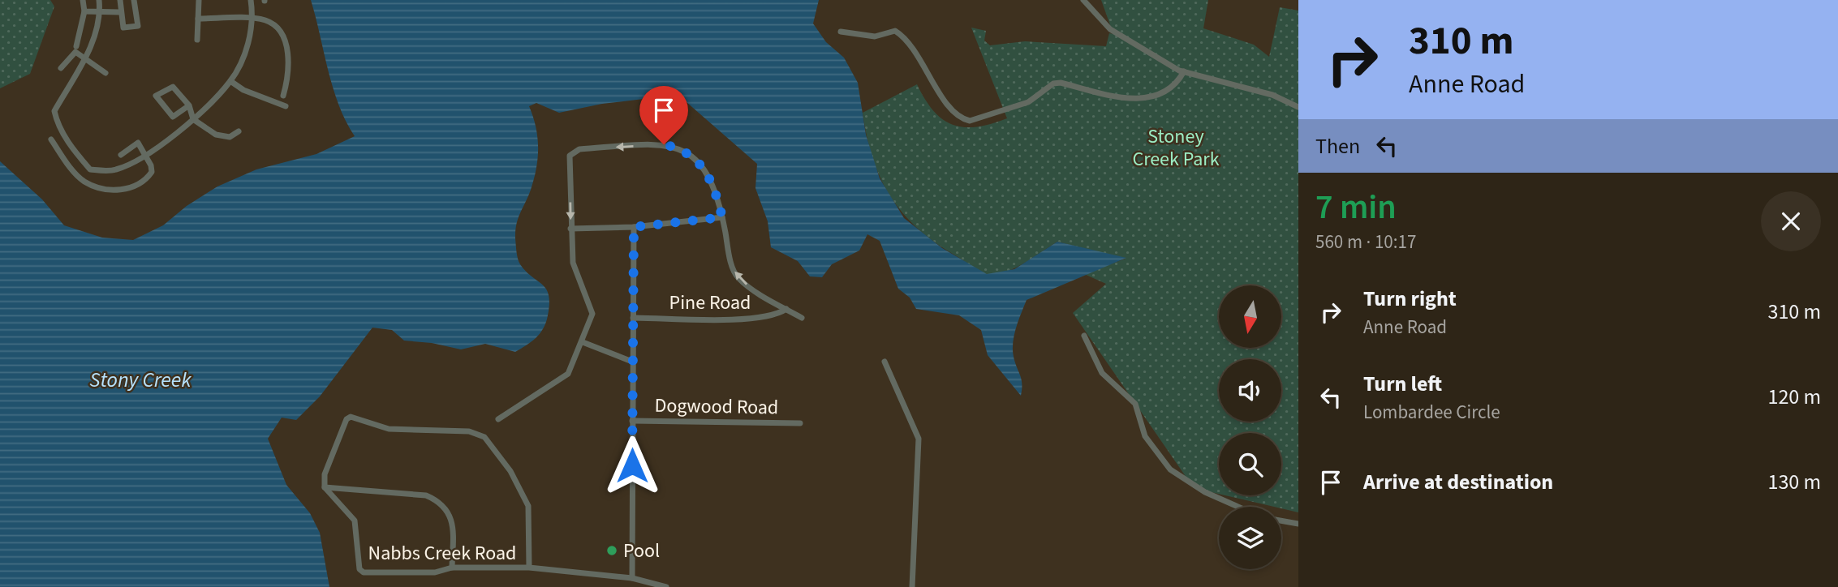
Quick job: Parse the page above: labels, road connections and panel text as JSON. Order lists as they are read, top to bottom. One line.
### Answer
{"streets":{"street":["Pine Road","Dogwood Road","Nabbs Creek Road"]},"water":["Stony Creek"],"parks":["Stoney Creek Park"],"places":["Pool"],"north":"bottom","page":{"turn":["310 m","Anne Road"],"then":"Then","heading":["7 min","560 m · 10:17"],"list":[{"name":"Turn right","note":"Anne Road","value":"310 m"},{"name":"Turn left","note":"Lombardee Circle","value":"120 m"},{"name":"Arrive at destination","value":"130 m"}]}}
